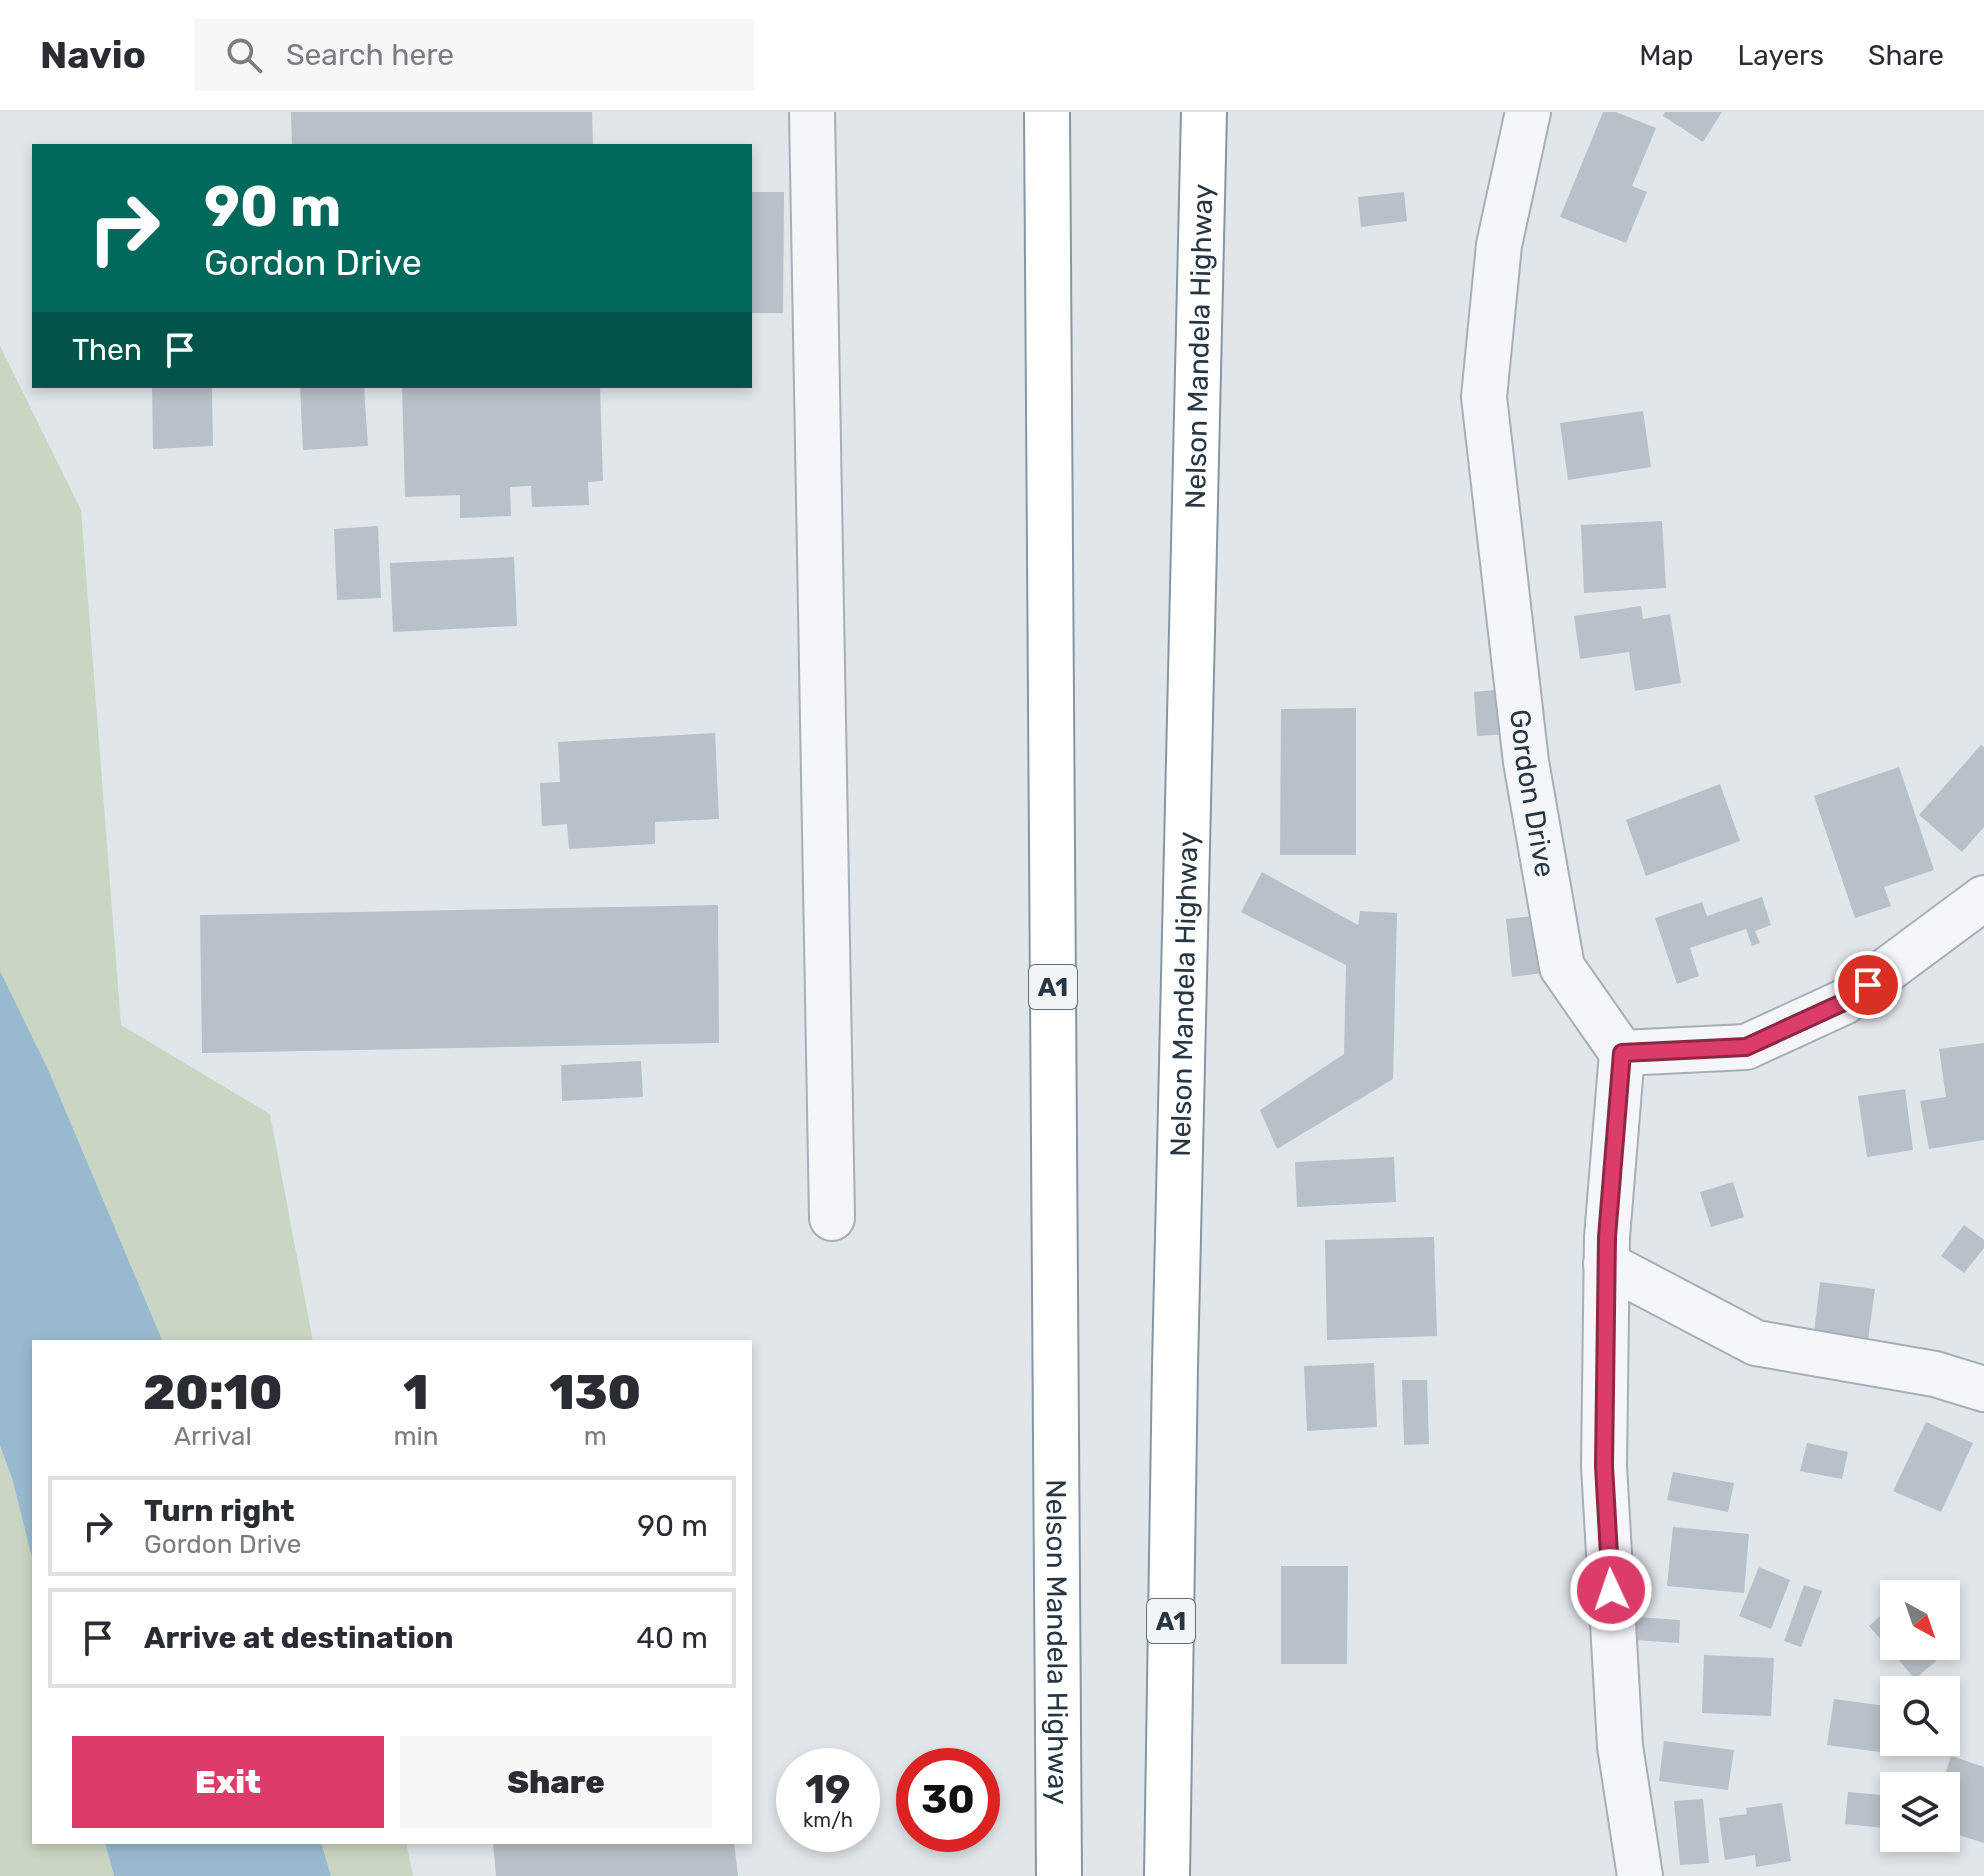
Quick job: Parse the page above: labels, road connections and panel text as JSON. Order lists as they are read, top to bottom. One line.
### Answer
{"streets":{"highway":["Nelson Mandela Highway","A1"],"street":["Gordon Drive"]},"north":"bottom right","page":{"header":"Navio","search":"Search here","nav":["Map","Layers","Share"],"turn":["90 m","Gordon Drive"],"then":"Then","eta":["20:10","Arrival","1","min","130","m"],"list":[{"name":"Turn right","note":"Gordon Drive","value":"90 m"},{"name":"Arrive at destination","value":"40 m"}],"buttons":["Exit","Share"],"speed":"19 km/h","limit":"30"}}
